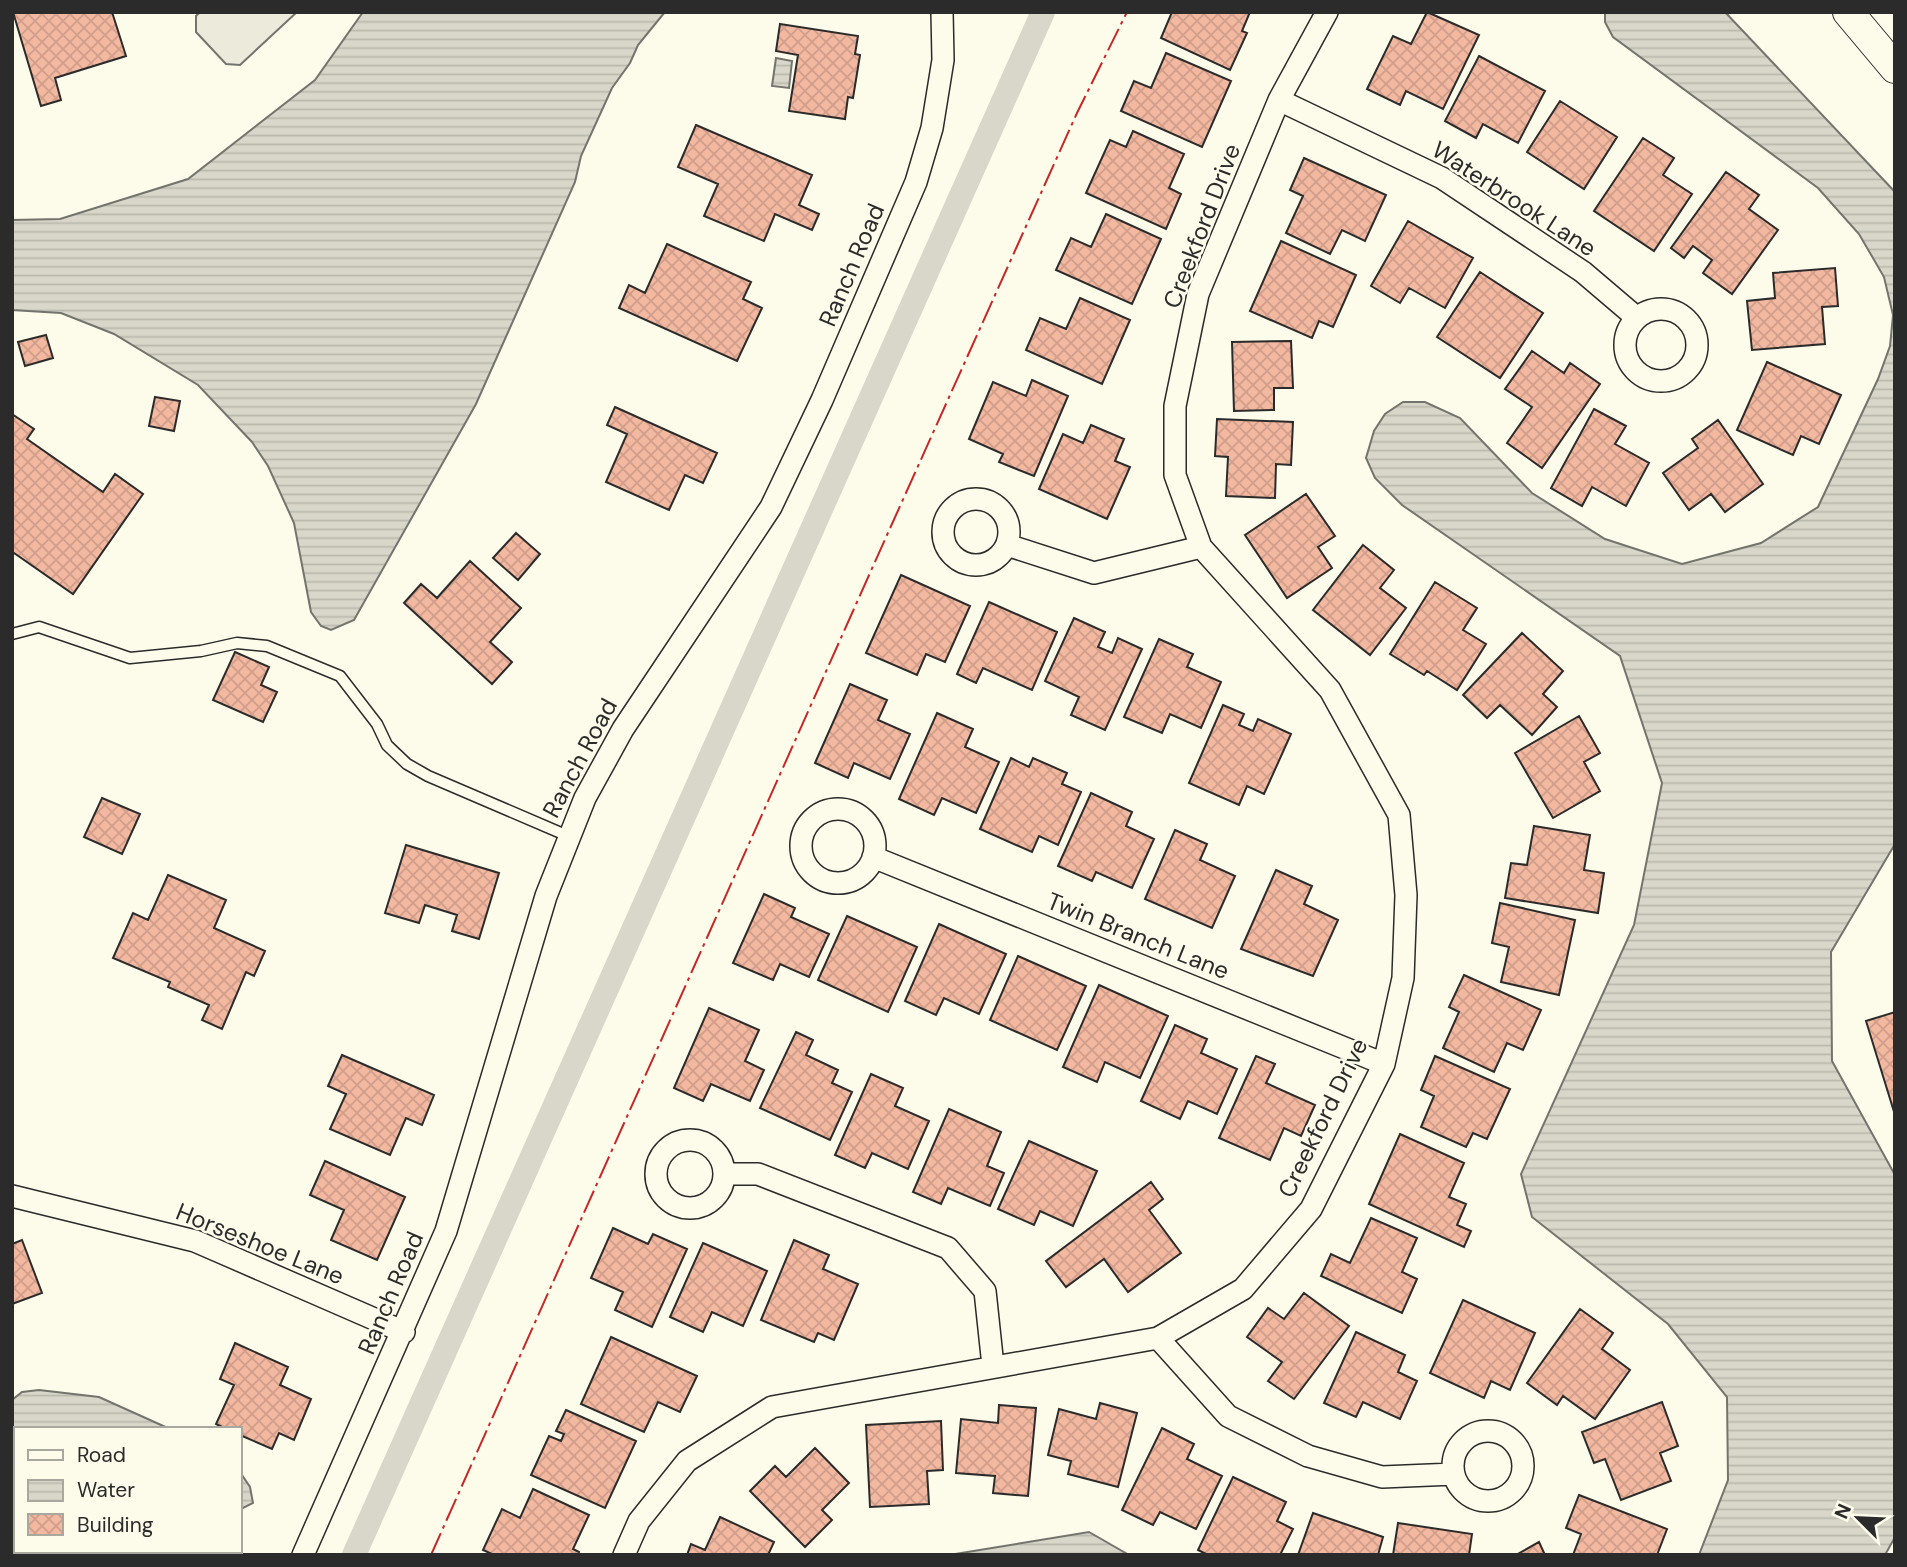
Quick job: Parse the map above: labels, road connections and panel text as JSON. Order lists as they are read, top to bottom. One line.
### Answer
{"streets":{"street":["Waterbrook Lane","Creekford Drive","Ranch Road","Twin Branch Lane","Horseshoe Lane"]},"crossings":[["Waterbrook Lane","Creekford Drive"],["Creekford Drive","Twin Branch Lane"],["Ranch Road","Horseshoe Lane"]],"legend":["Road","Water","Building"],"north":"top left"}
